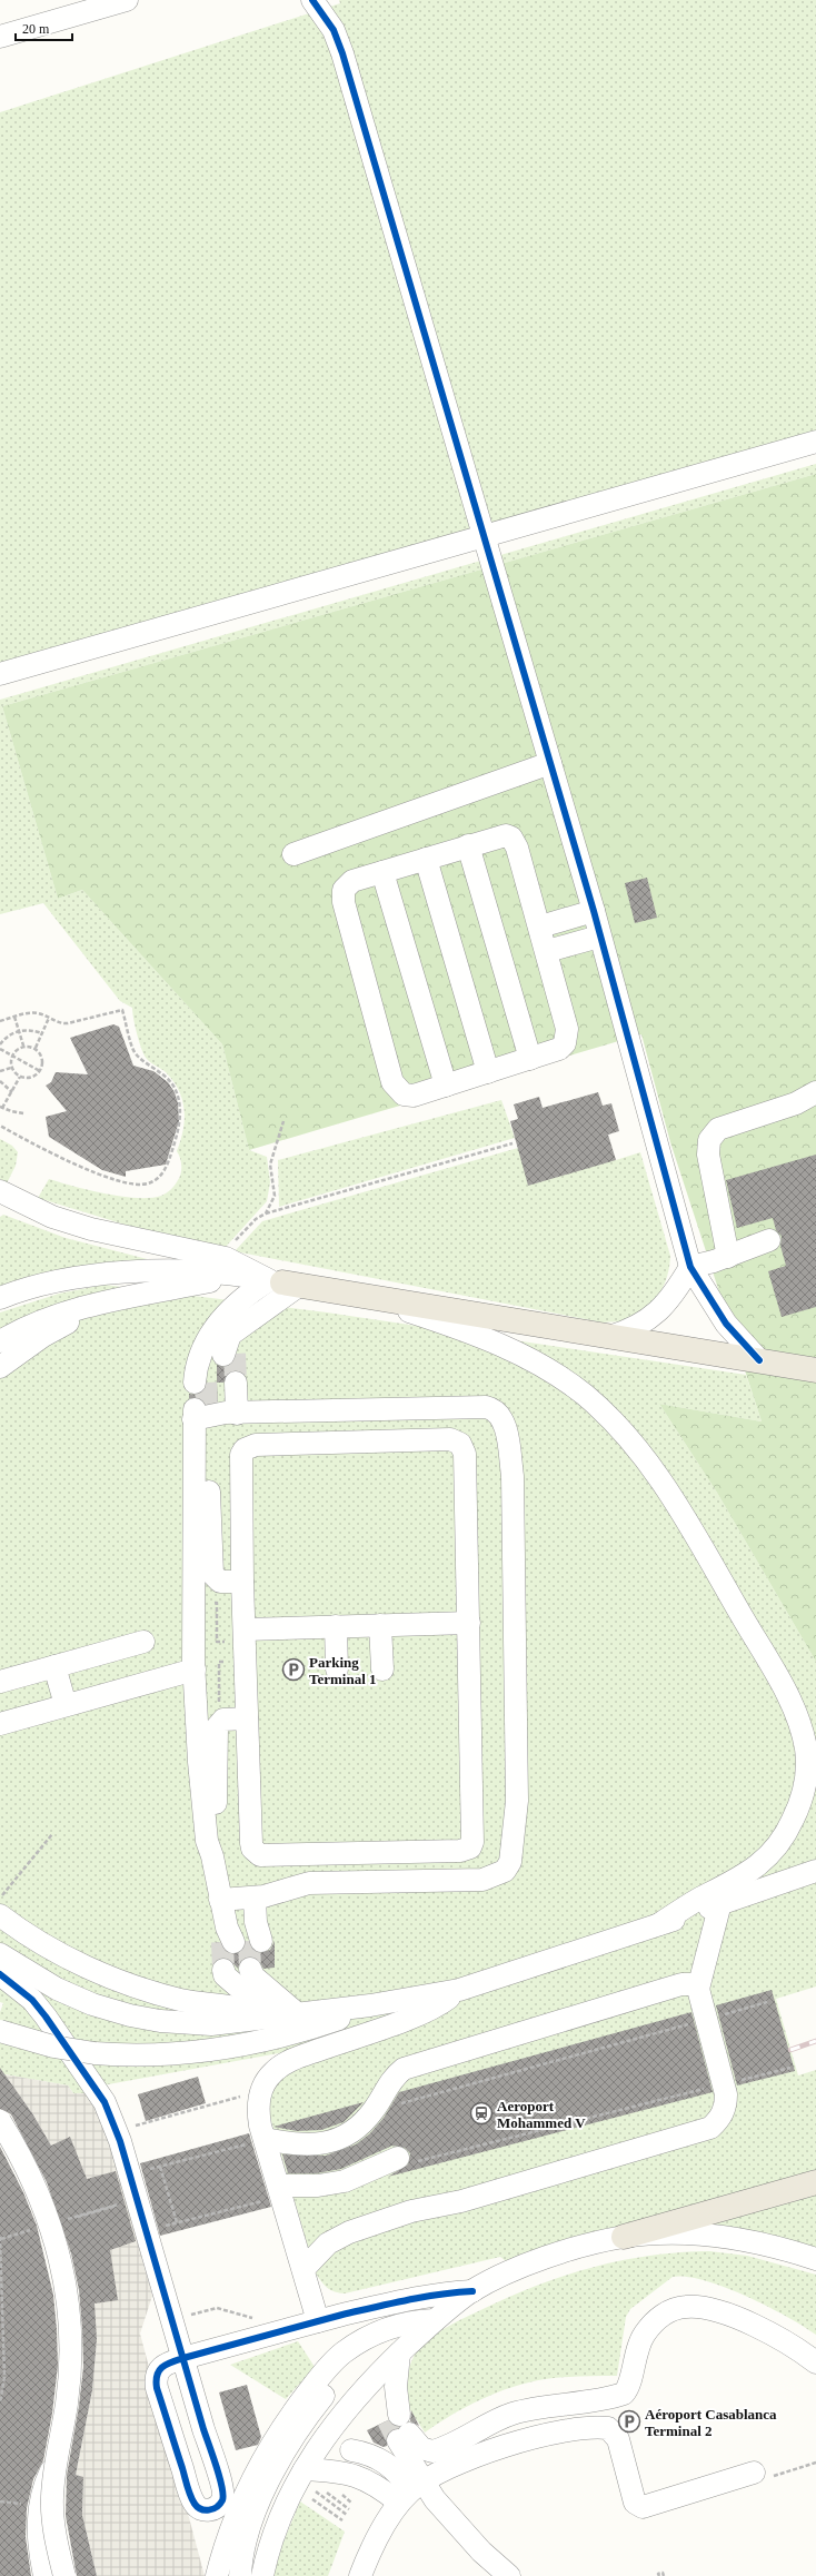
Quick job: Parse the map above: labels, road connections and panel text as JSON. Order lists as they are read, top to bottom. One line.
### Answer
{"places":{"parking":["Parking Terminal 1","Aéroport Casablanca Terminal 2"],"station":["Aeroport Mohammed V"]},"scale_bar":"20 m"}
